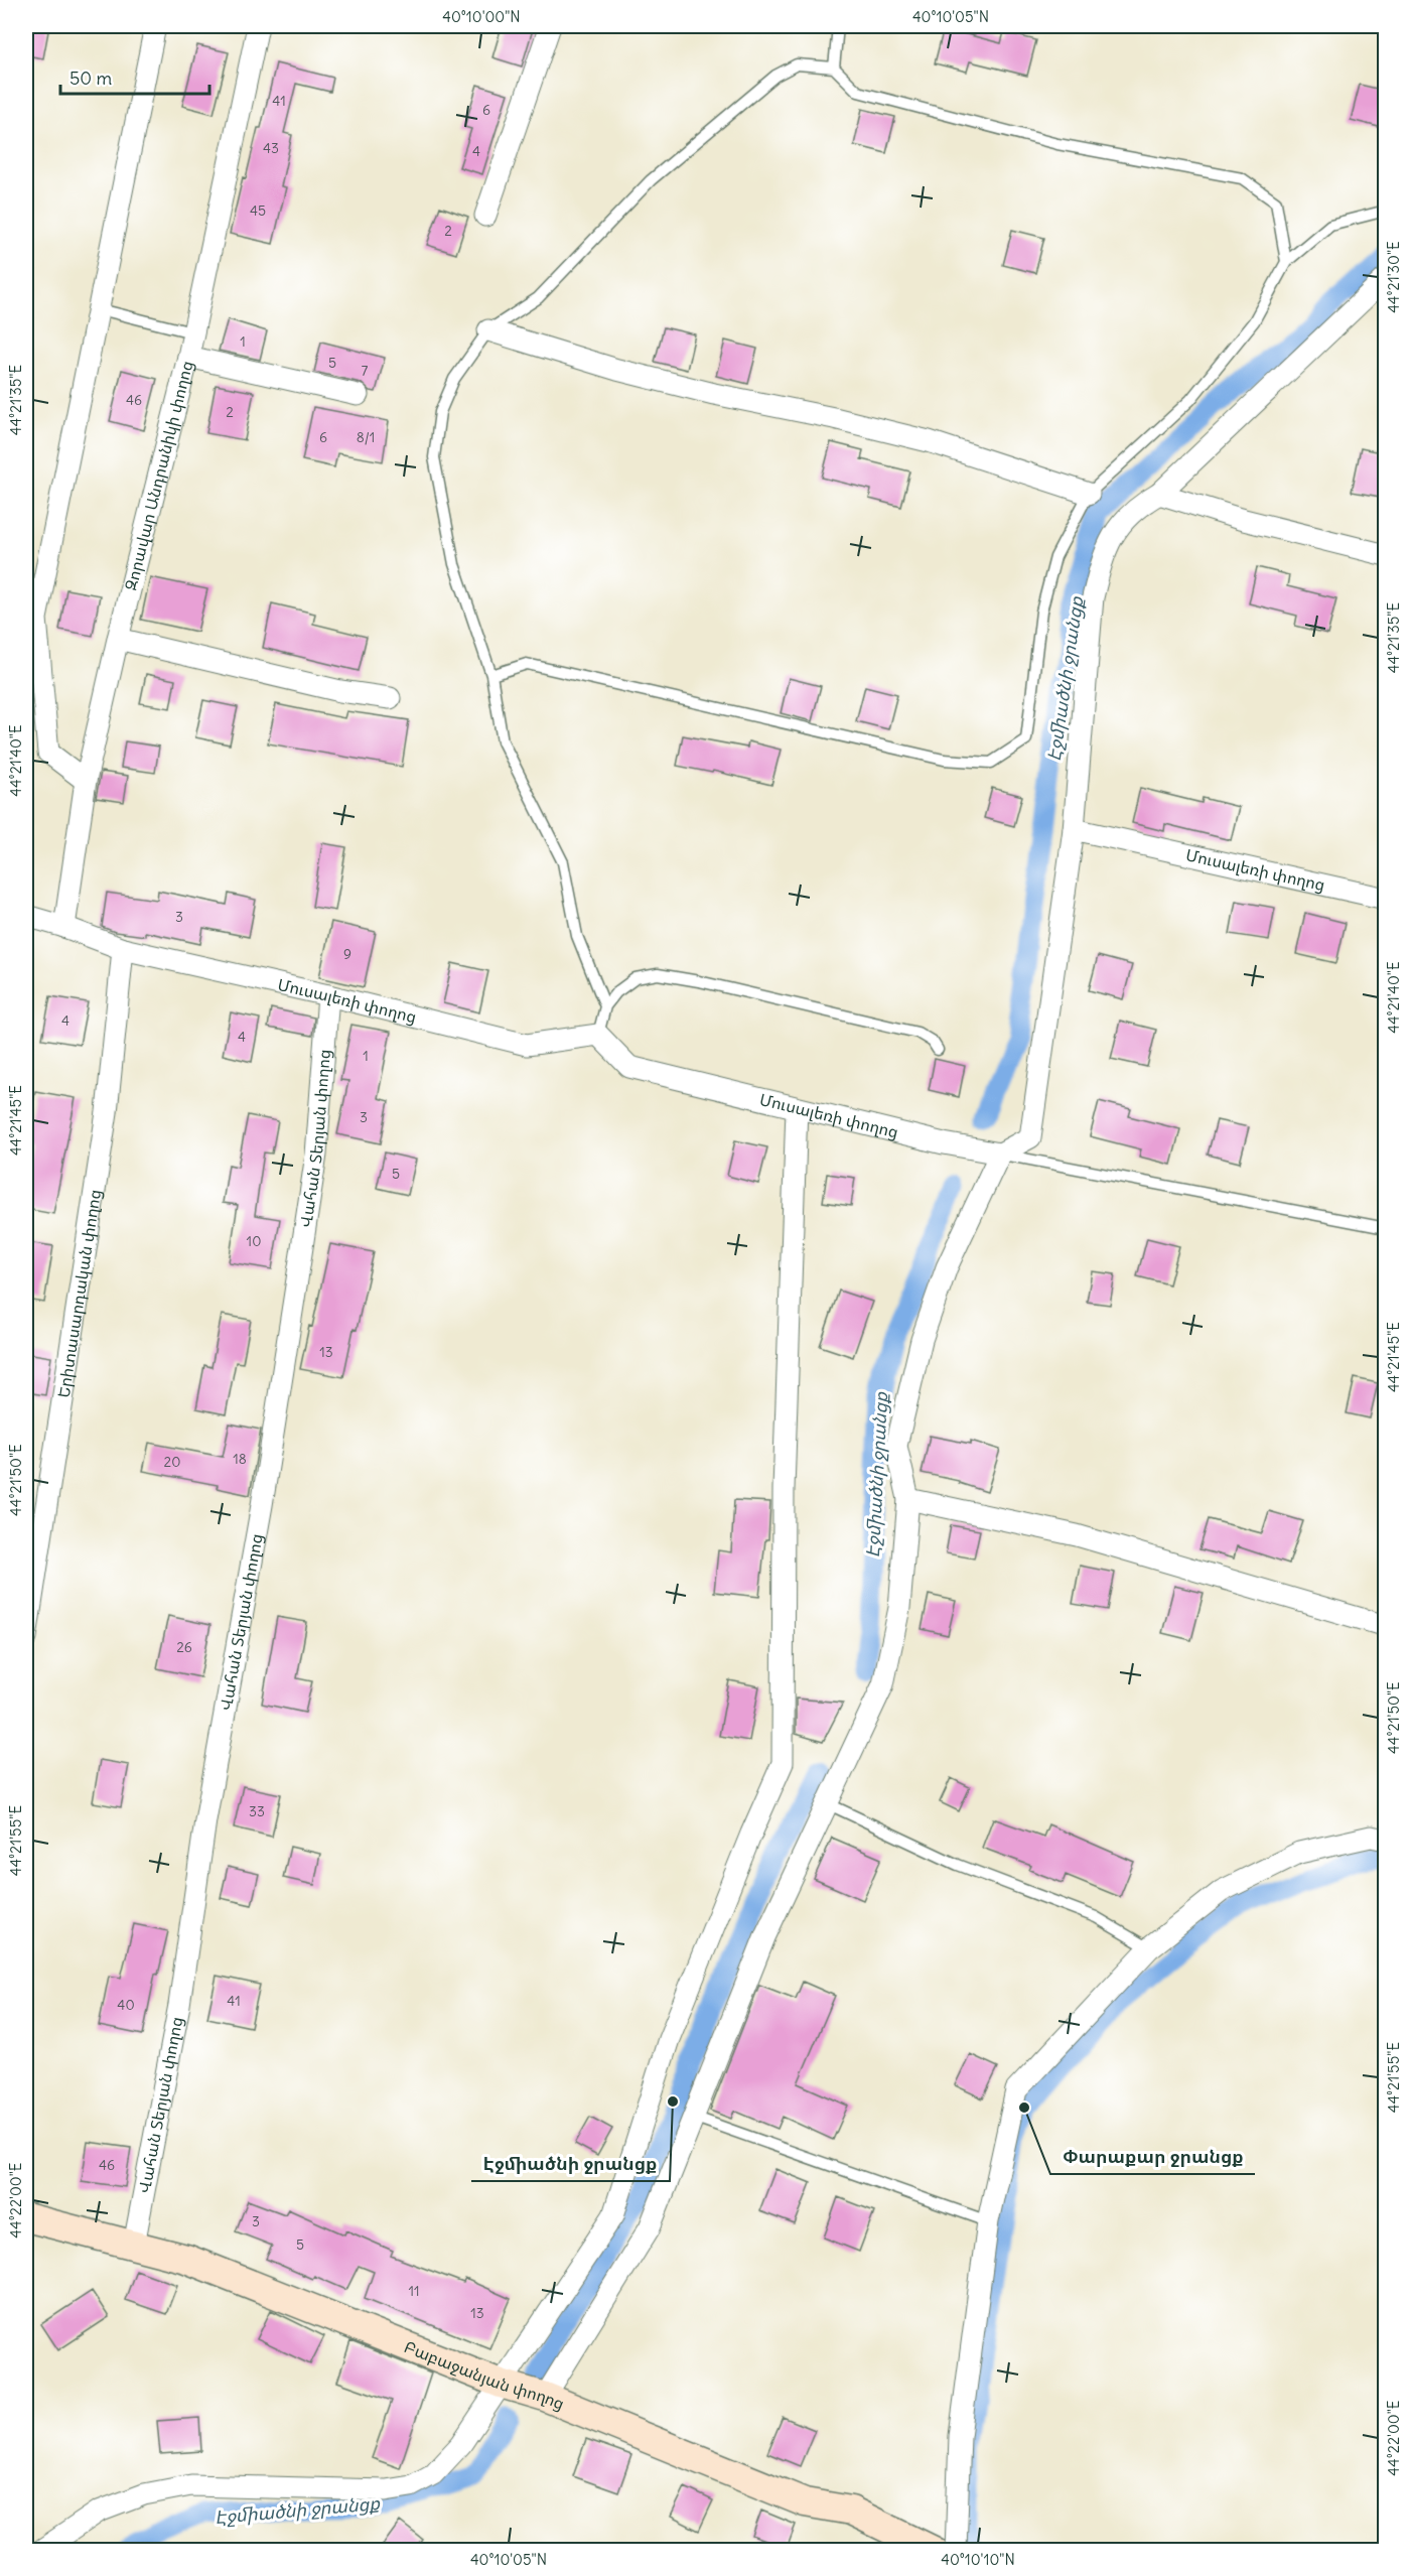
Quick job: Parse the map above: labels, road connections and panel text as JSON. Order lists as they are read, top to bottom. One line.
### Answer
{"streets":{"street":["Զորավար Անդրանիկի փողոց","Մուսալեռի փողոց","Վահան Տերյան փողոց","Երիտասարդական փողոց","Բաբաջանյան փողոց"]},"crossings":[["Զորավար Անդրանիկի փողոց","Մուսալեռի փողոց"],["Մուսալեռի փողոց","Վահան Տերյան փողոց"],["Մուսալեռի փողոց","Երիտասարդական փողոց"],["Վահան Տերյան փողոց","Բաբաջանյան փողոց"]],"water":["Էջմիածնի ջրանցք"],"places":["Էջմիածնի ջրանցք","Փարաքար ջրանցք"],"house_numbers":["41","6","43","4","45","2","1","5","7","46","2","6","8/1","3","9","4","4","1","3","5","10","13","18","20","26","33","41","40","46","3","5","11","13"],"scale_bar":"50 m","coordinates":["40°10'00\"N","40°10'05\"N","44°21'30\"E","44°21'35\"E","44°21'40\"E","44°21'45\"E","44°21'50\"E","44°21'55\"E","44°22'00\"E","40°10'10\"N"]}
